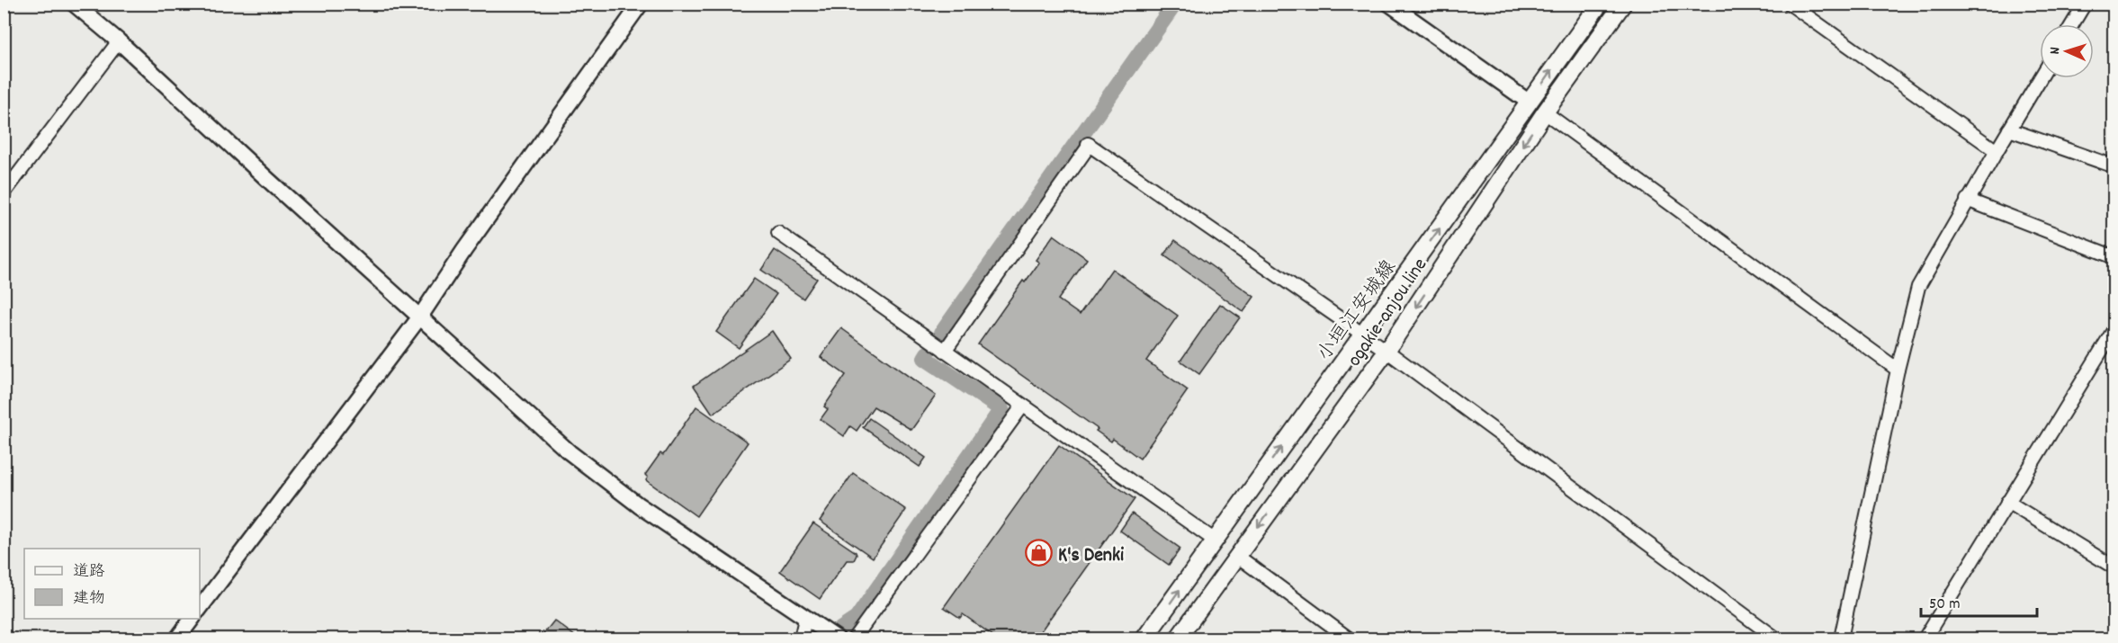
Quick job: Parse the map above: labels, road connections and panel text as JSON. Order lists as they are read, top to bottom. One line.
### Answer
{"streets":{"main road":["小垣江安城線","ogakie-anjou line"]},"one_way":["小垣江安城線","ogakie-anjou line"],"places":{"shop":["K's Denki"]},"legend":["道路","建物"],"scale_bar":"50 m","north":"left"}
